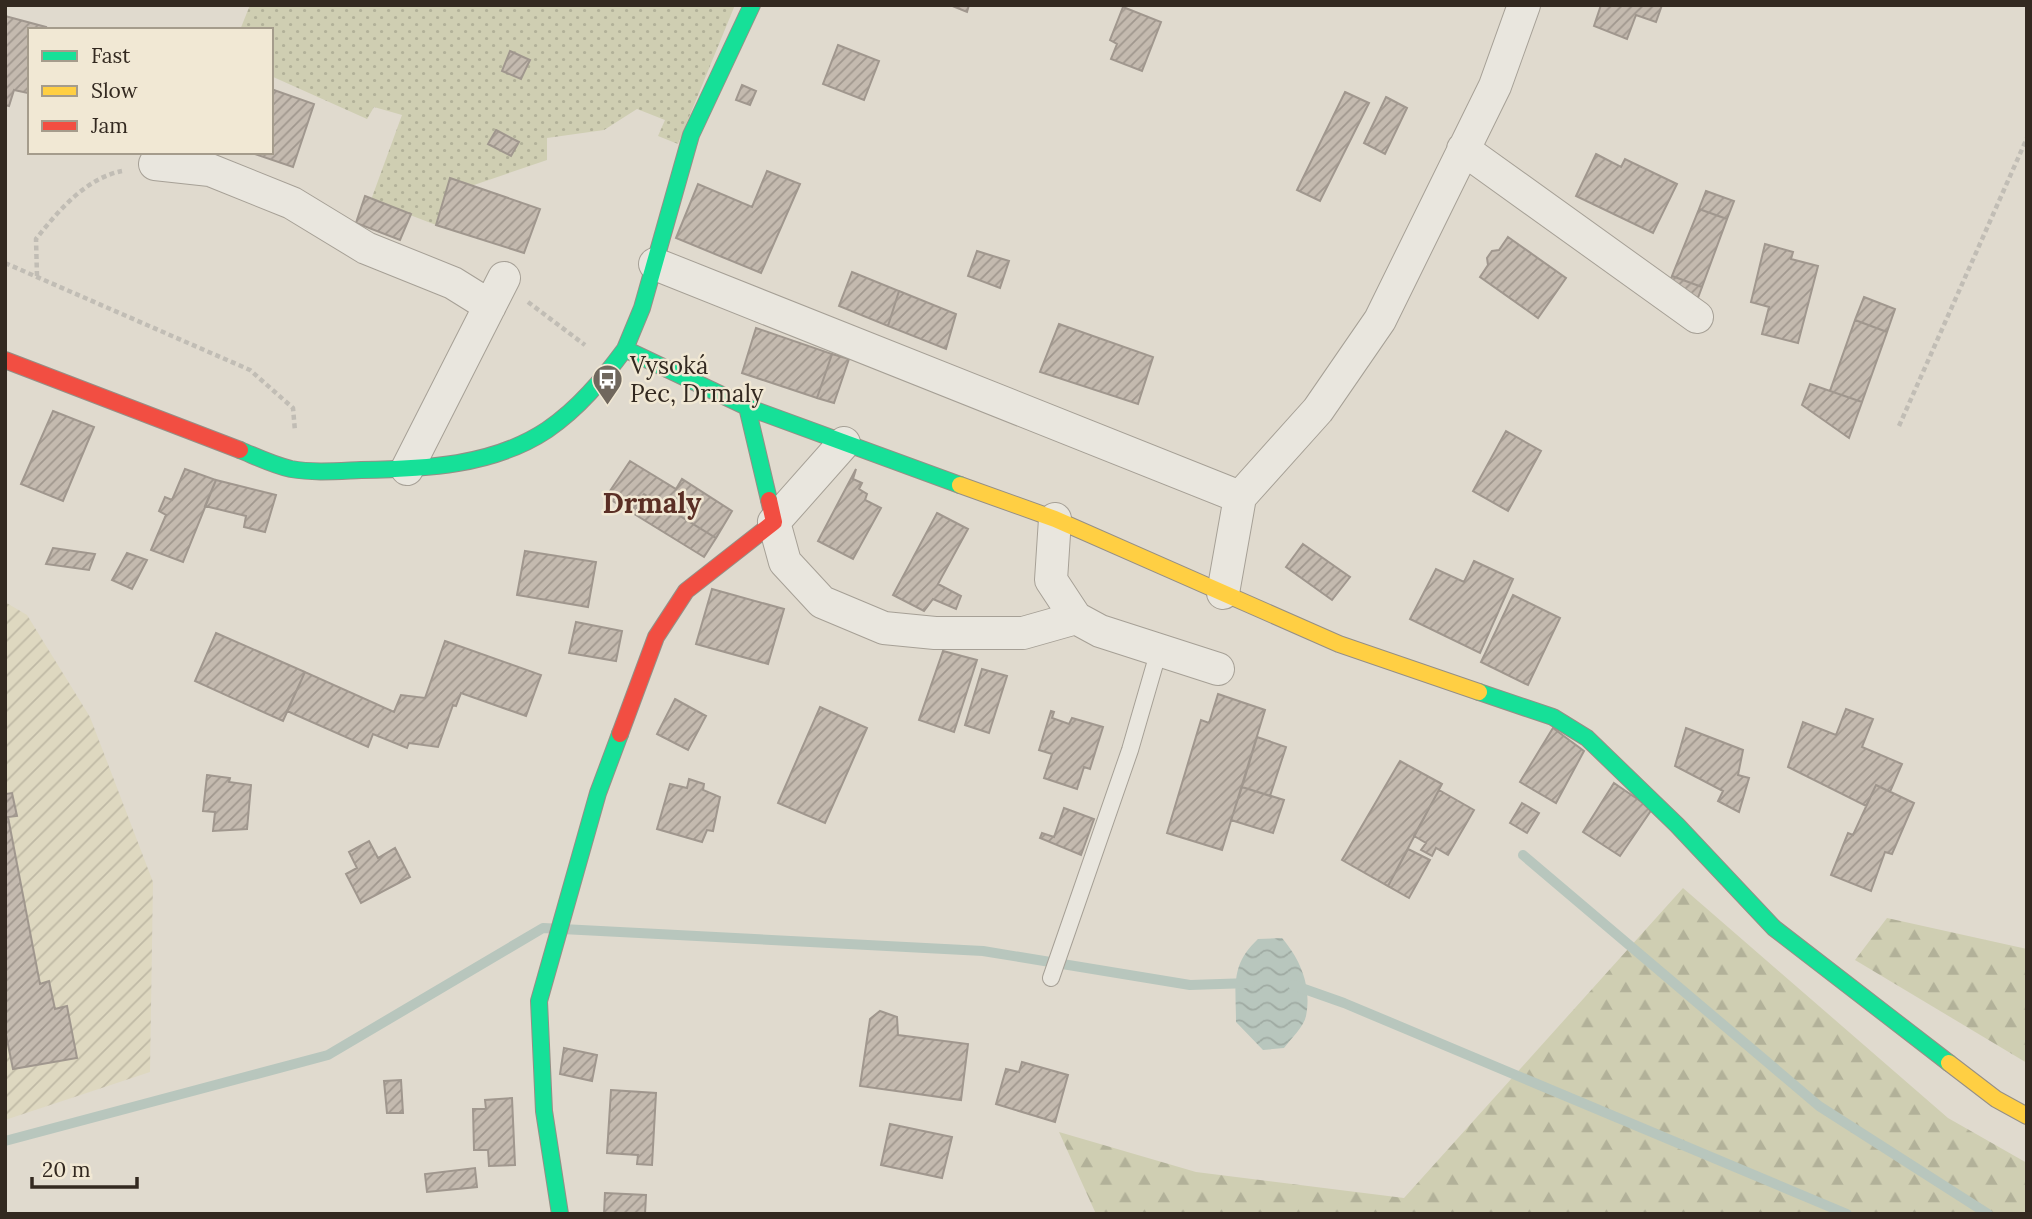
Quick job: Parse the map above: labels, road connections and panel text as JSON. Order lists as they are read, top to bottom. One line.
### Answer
{"districts":["Drmaly"],"places":{"bus stop":["Vysoká Pec, Drmaly"]},"legend":["Fast","Slow","Jam"],"scale_bar":"20 m"}
